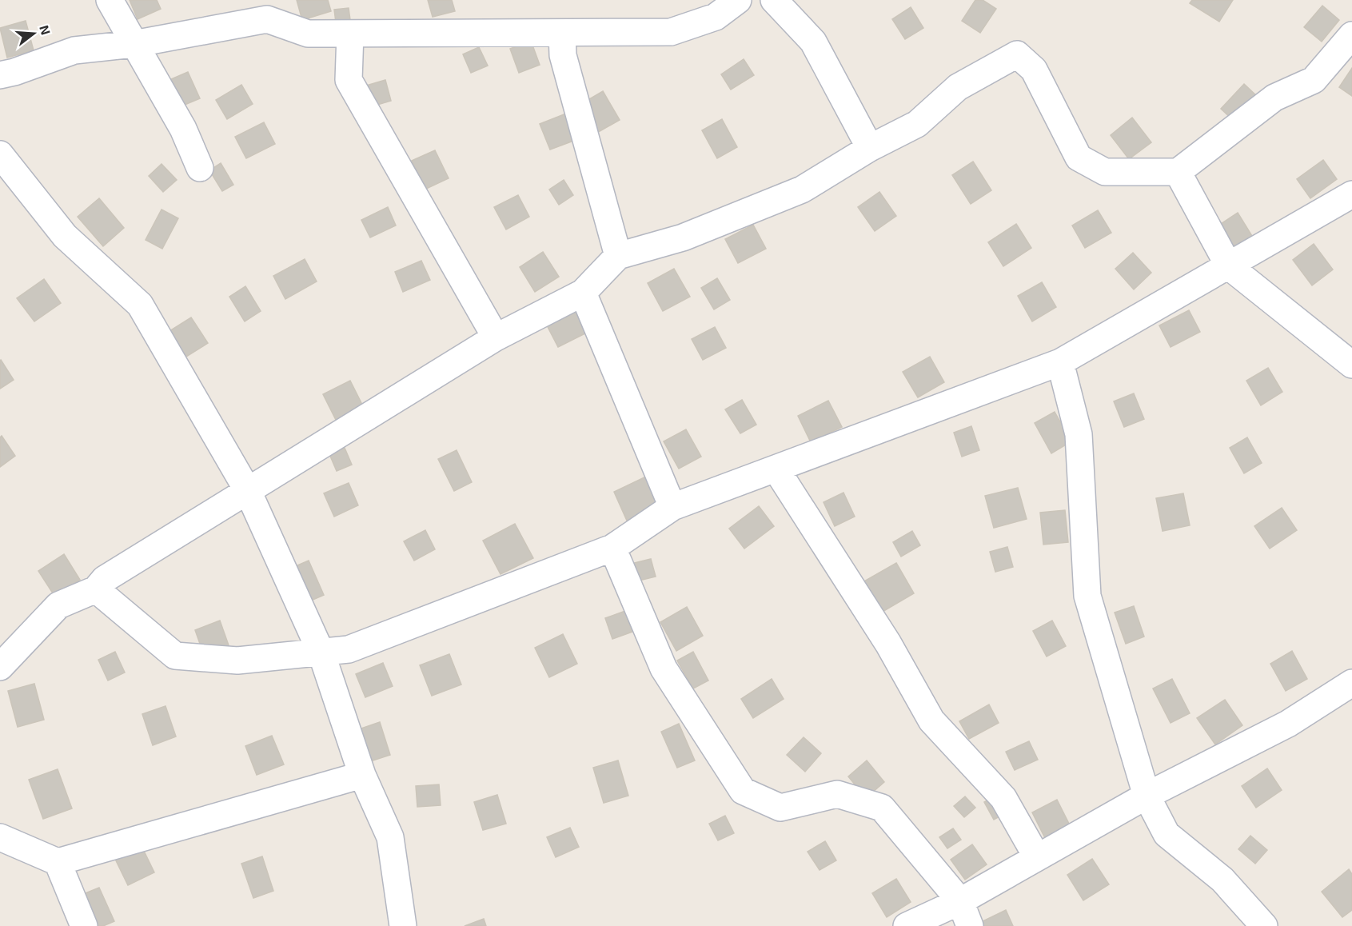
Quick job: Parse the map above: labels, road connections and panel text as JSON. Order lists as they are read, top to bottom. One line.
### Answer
{"north":"right"}
